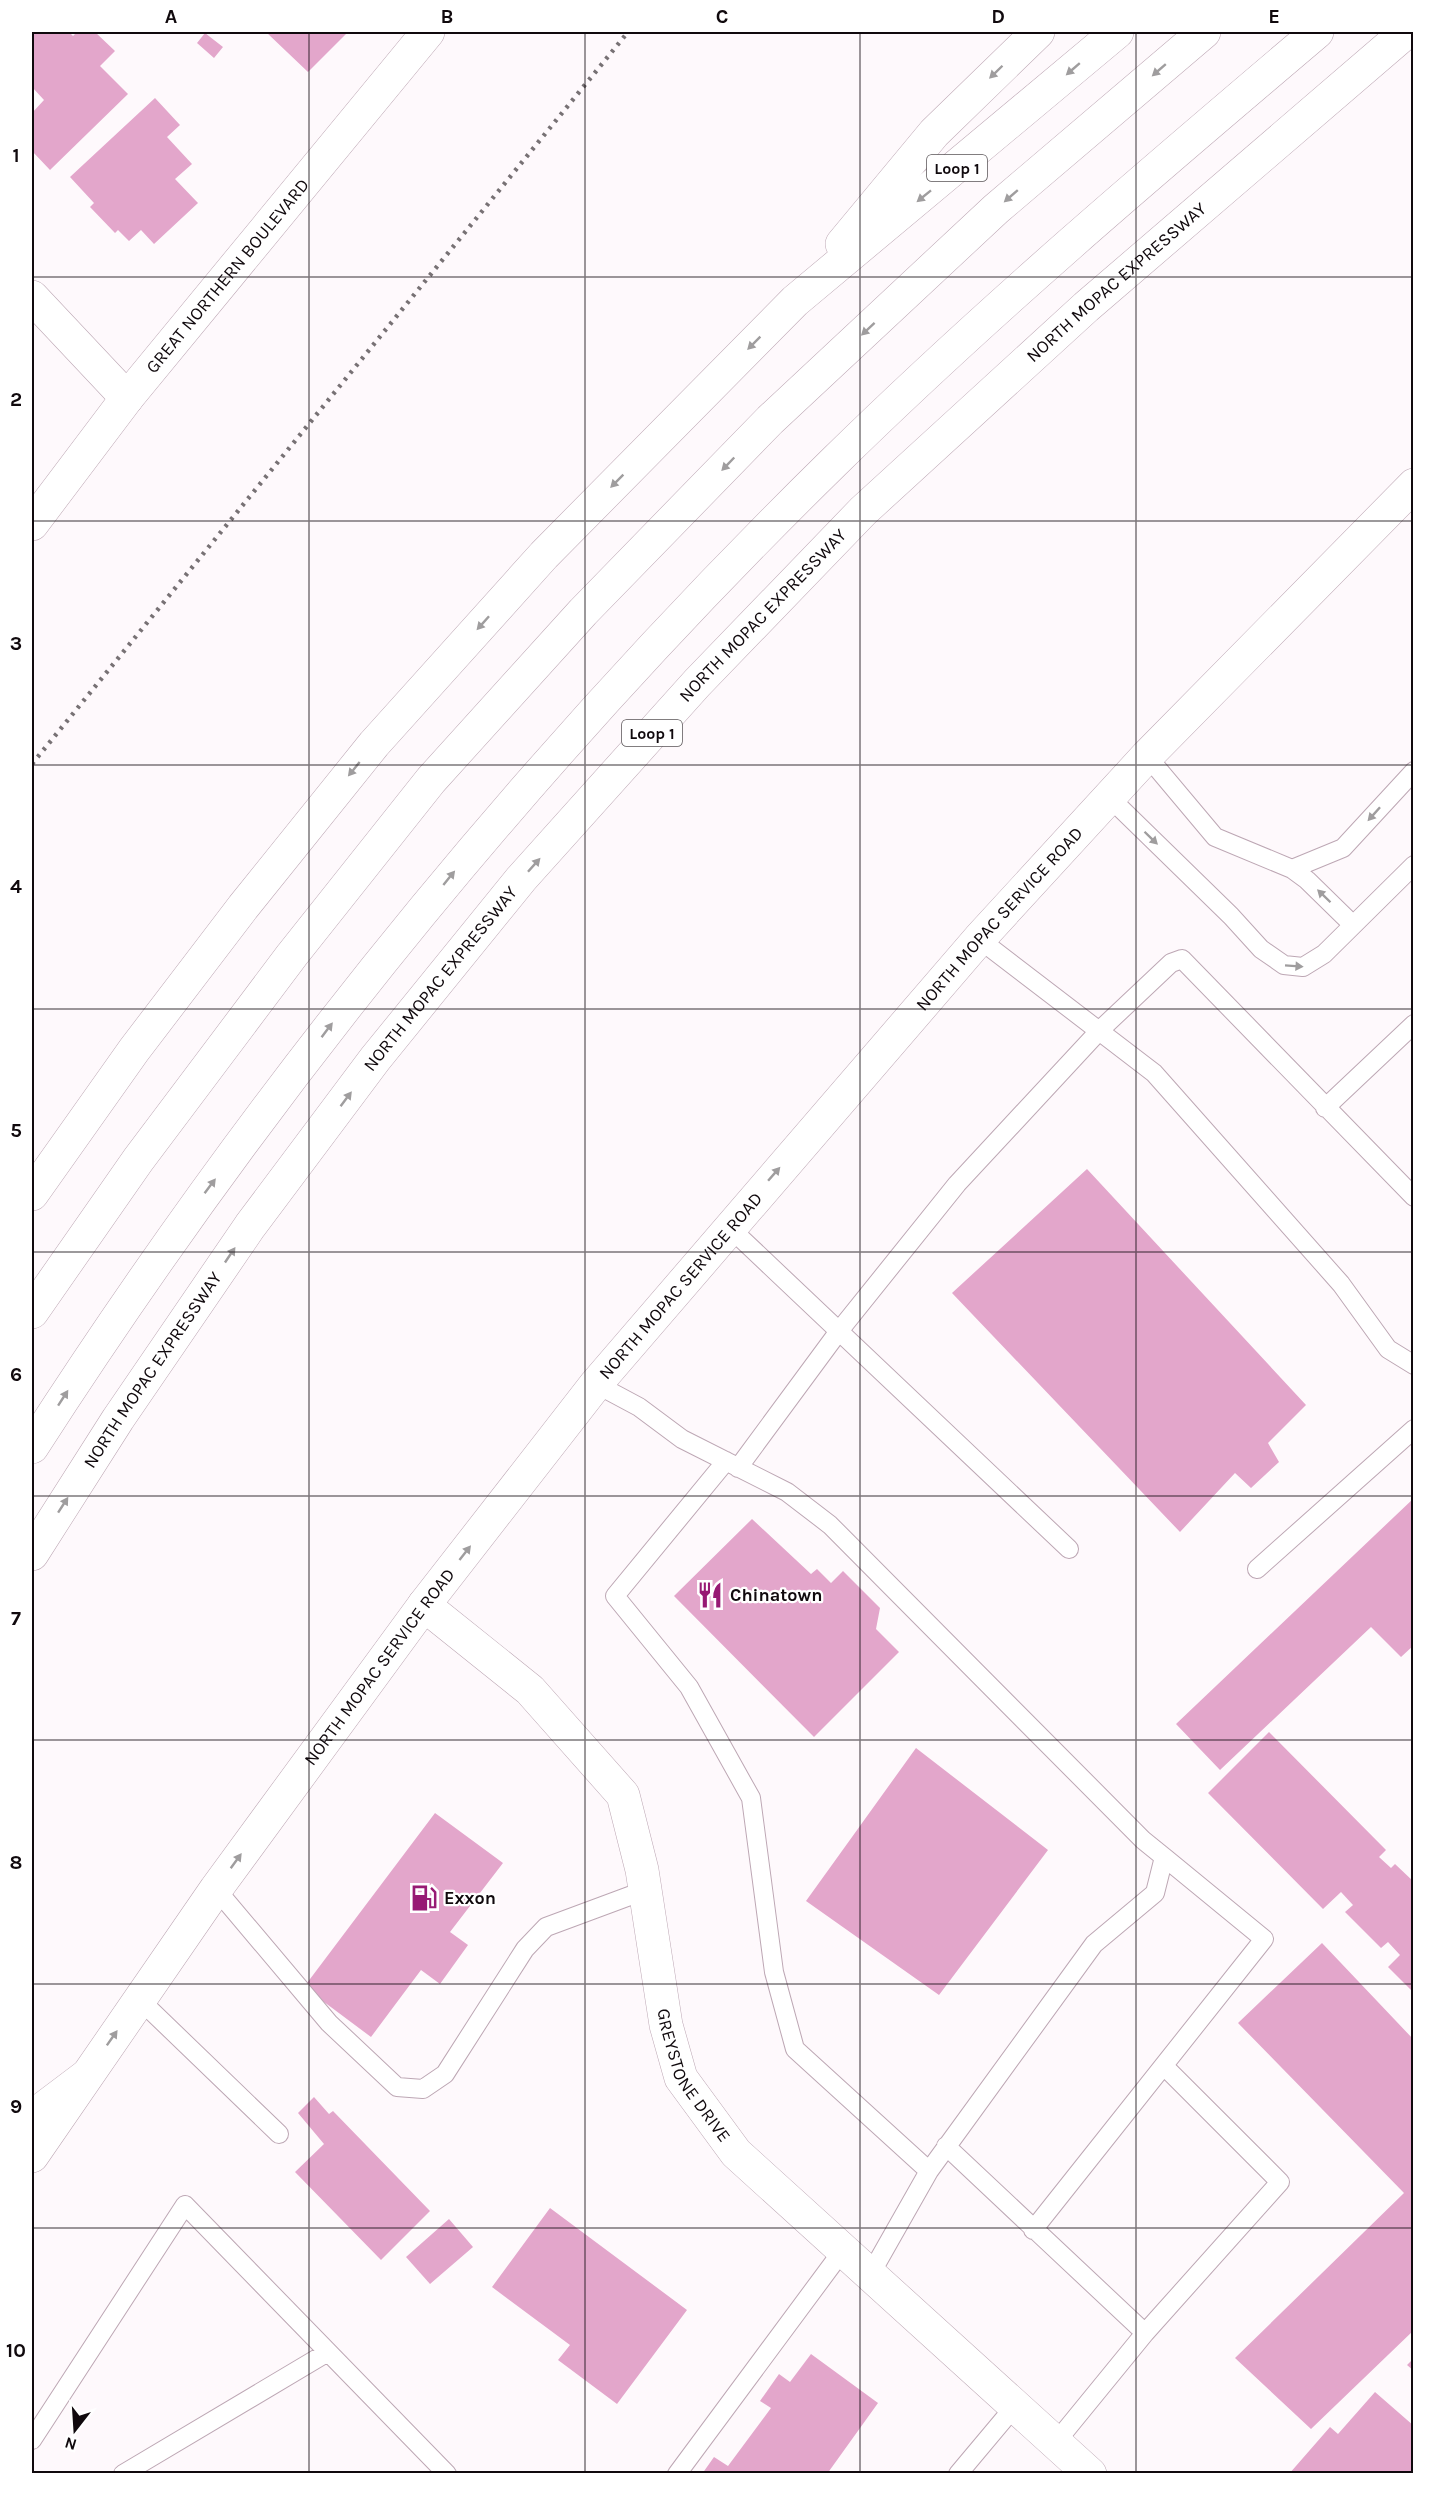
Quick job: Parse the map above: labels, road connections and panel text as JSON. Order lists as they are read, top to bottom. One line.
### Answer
{"streets":{"main road":["Loop 1","GREAT NORTHERN BOULEVARD","NORTH MOPAC EXPRESSWAY","NORTH MOPAC SERVICE ROAD","GREYSTONE DRIVE"]},"crossings":[["NORTH MOPAC SERVICE ROAD","GREYSTONE DRIVE"]],"one_way":["NORTH MOPAC SERVICE ROAD"],"places":{"restaurant":["Chinatown"],"fuel station":["Exxon"]},"north":"bottom","grid":{"columns":["A","B","C","D","E"],"rows":["1","2","3","4","5","6","7","8","9","10"]}}
